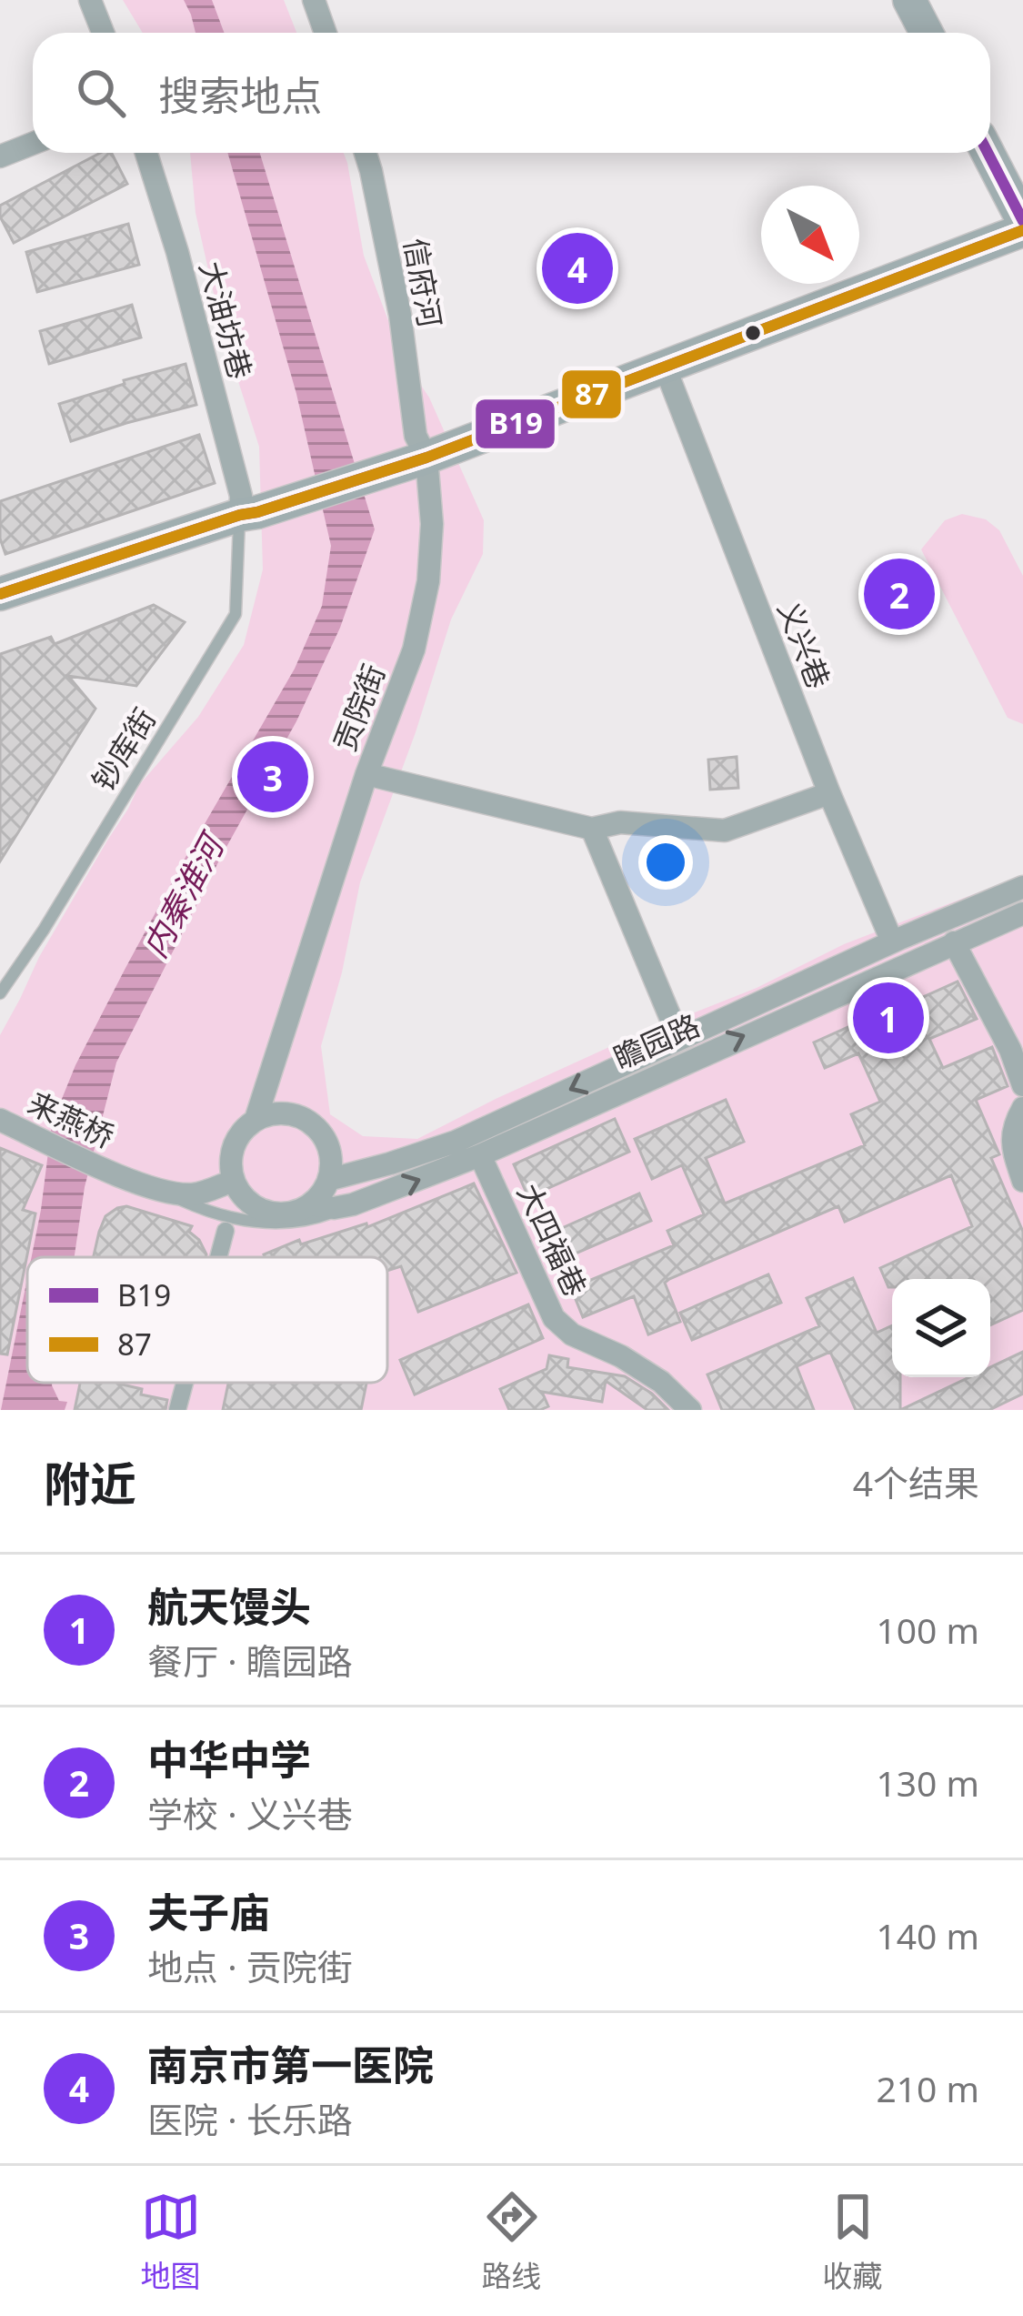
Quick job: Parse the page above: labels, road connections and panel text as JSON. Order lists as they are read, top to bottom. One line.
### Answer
{"streets":{"street":["信府河","大油坊巷","义兴巷","贡院街","瞻园路","来燕桥","大四福巷"],"lane":["钞库街"]},"crossings":[["信府河","贡院街"],["大油坊巷","钞库街"],["义兴巷","瞻园路"],["贡院街","瞻园路"],["瞻园路","大四福巷"]],"water":["内秦淮河"],"lines":["transit line B19","transit line 87"],"legend":["B19","87"],"north":"bottom right","page":{"search":"搜索地点","pins":["4","2","3","1"],"heading":["附近","4个结果"],"list":[{"mark":"1","name":"航天馒头","note":"餐厅 · 瞻园路","value":"100 m"},{"mark":"2","name":"中华中学","note":"学校 · 义兴巷","value":"130 m"},{"mark":"3","name":"夫子庙","note":"地点 · 贡院街","value":"140 m"},{"mark":"4","name":"南京市第一医院","note":"医院 · 长乐路","value":"210 m"}],"nav":["地图","路线","收藏"]}}
